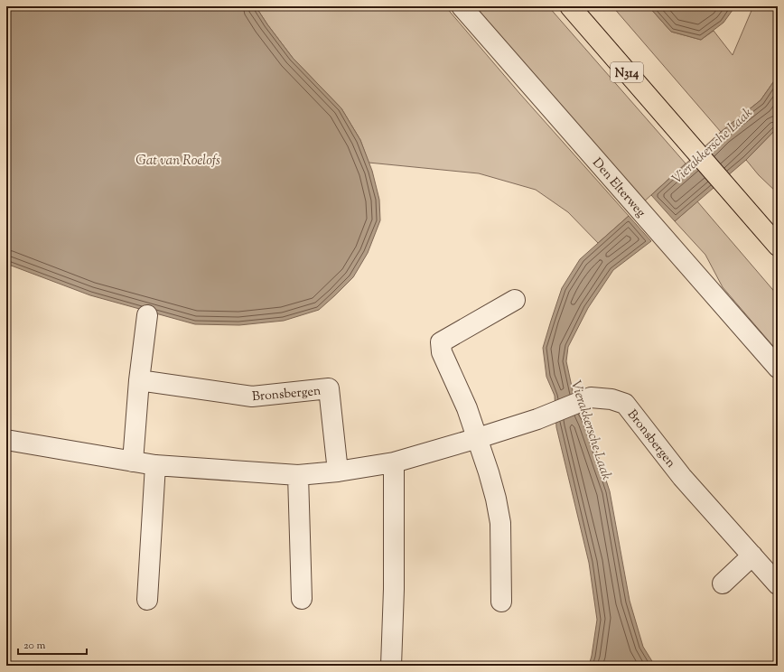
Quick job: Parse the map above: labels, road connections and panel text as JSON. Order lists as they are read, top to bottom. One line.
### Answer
{"streets":{"main road":["N314"],"street":["Den Elterweg","Bronsbergen"]},"water":["Vierakkersche Laak","Gat van Roelofs"],"scale_bar":"20 m"}
